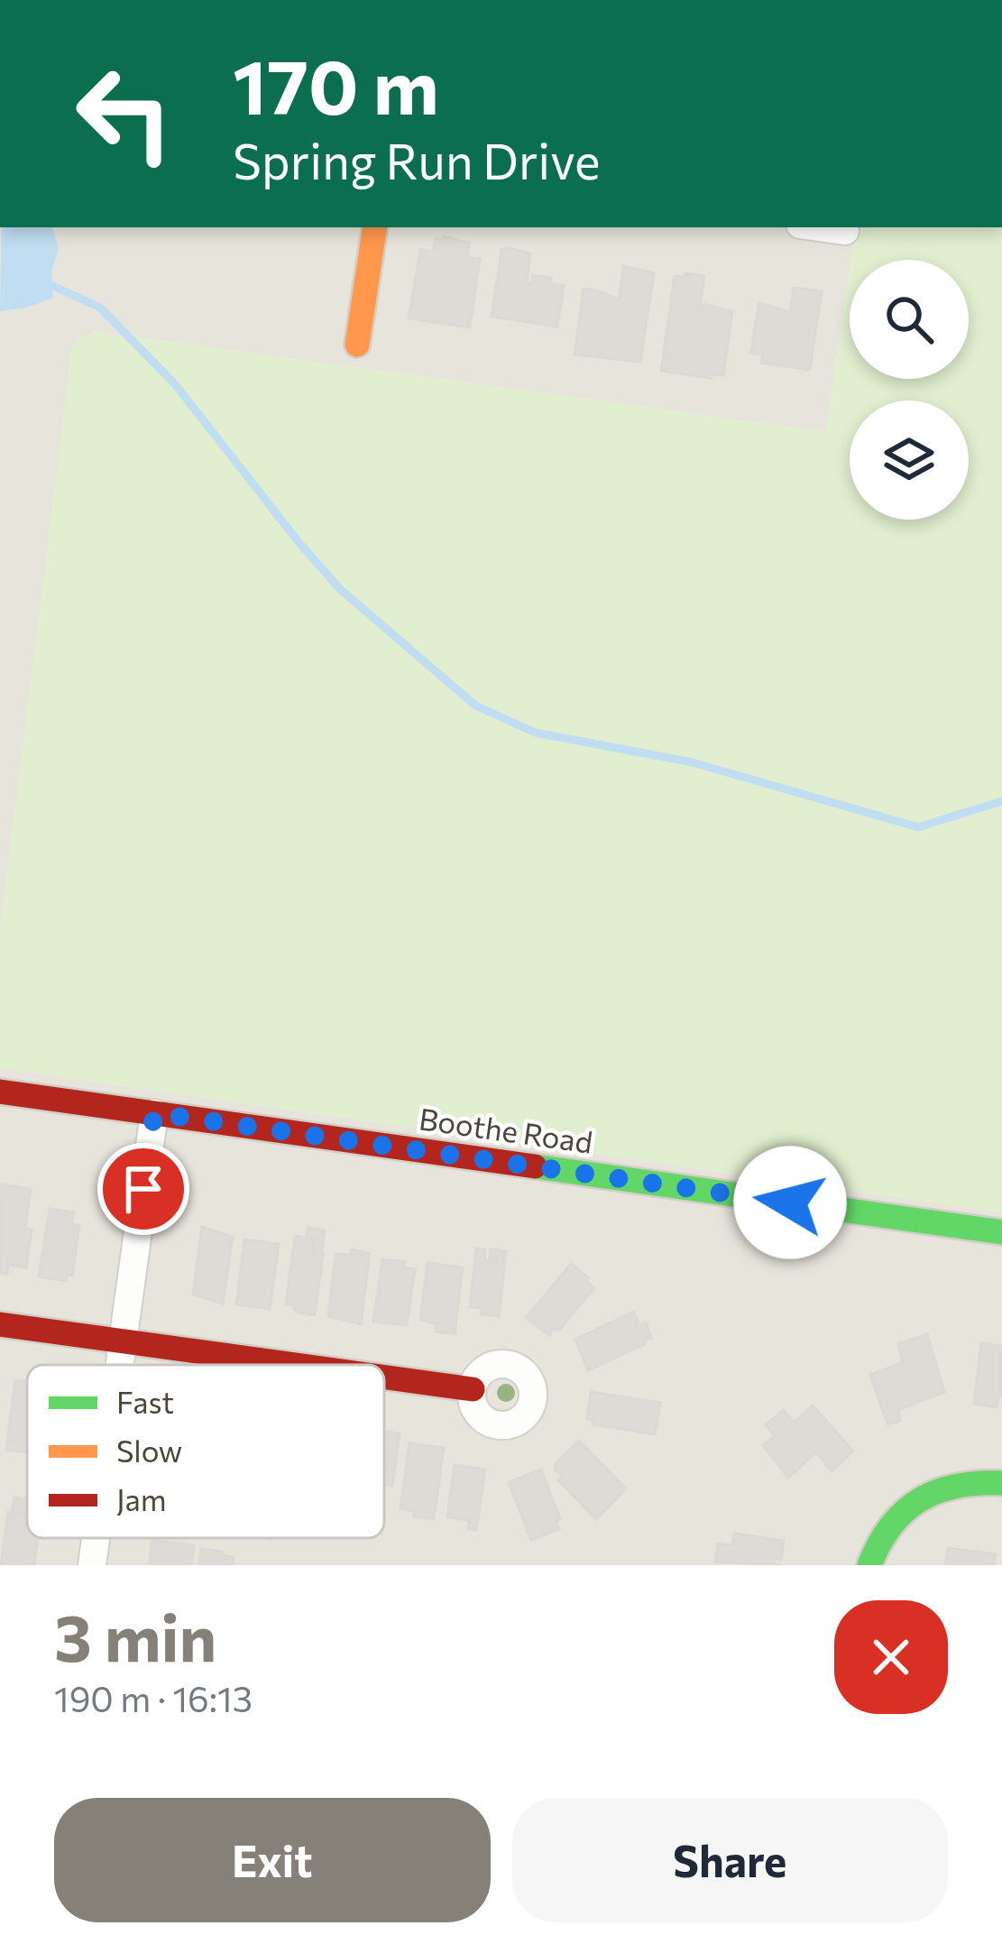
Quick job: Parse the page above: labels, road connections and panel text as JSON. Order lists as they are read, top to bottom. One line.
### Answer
{"streets":{"street":["Boothe Road"]},"legend":["Fast","Slow","Jam"],"page":{"turn":["170 m","Spring Run Drive"],"heading":["3 min","190 m · 16:13"],"buttons":["Exit","Share"]}}
